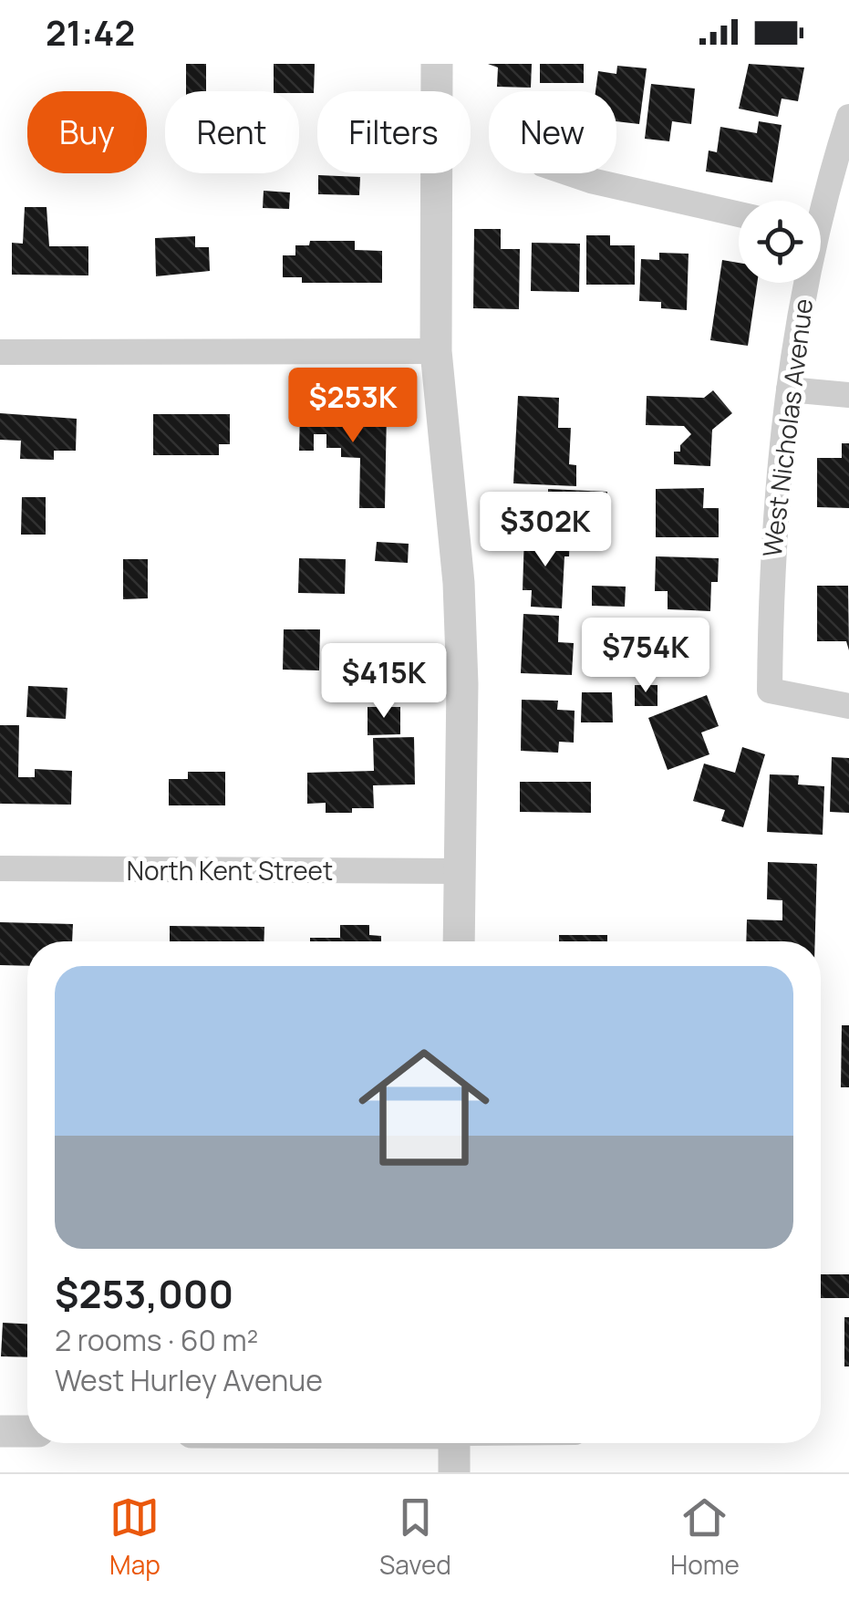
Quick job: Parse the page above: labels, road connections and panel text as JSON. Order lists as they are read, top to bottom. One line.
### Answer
{"streets":{"street":["West Nicholas Avenue","North Kent Street"]},"page":{"status":"21:42","chip":["Buy","Rent","Filters","New"],"price":["$253K","$302K","$754K","$415K"],"list":[{"name":"$253,000","note":"2 rooms · 60 m² · West Hurley Avenue"}],"tabs":["Map","Saved","Home"]}}
